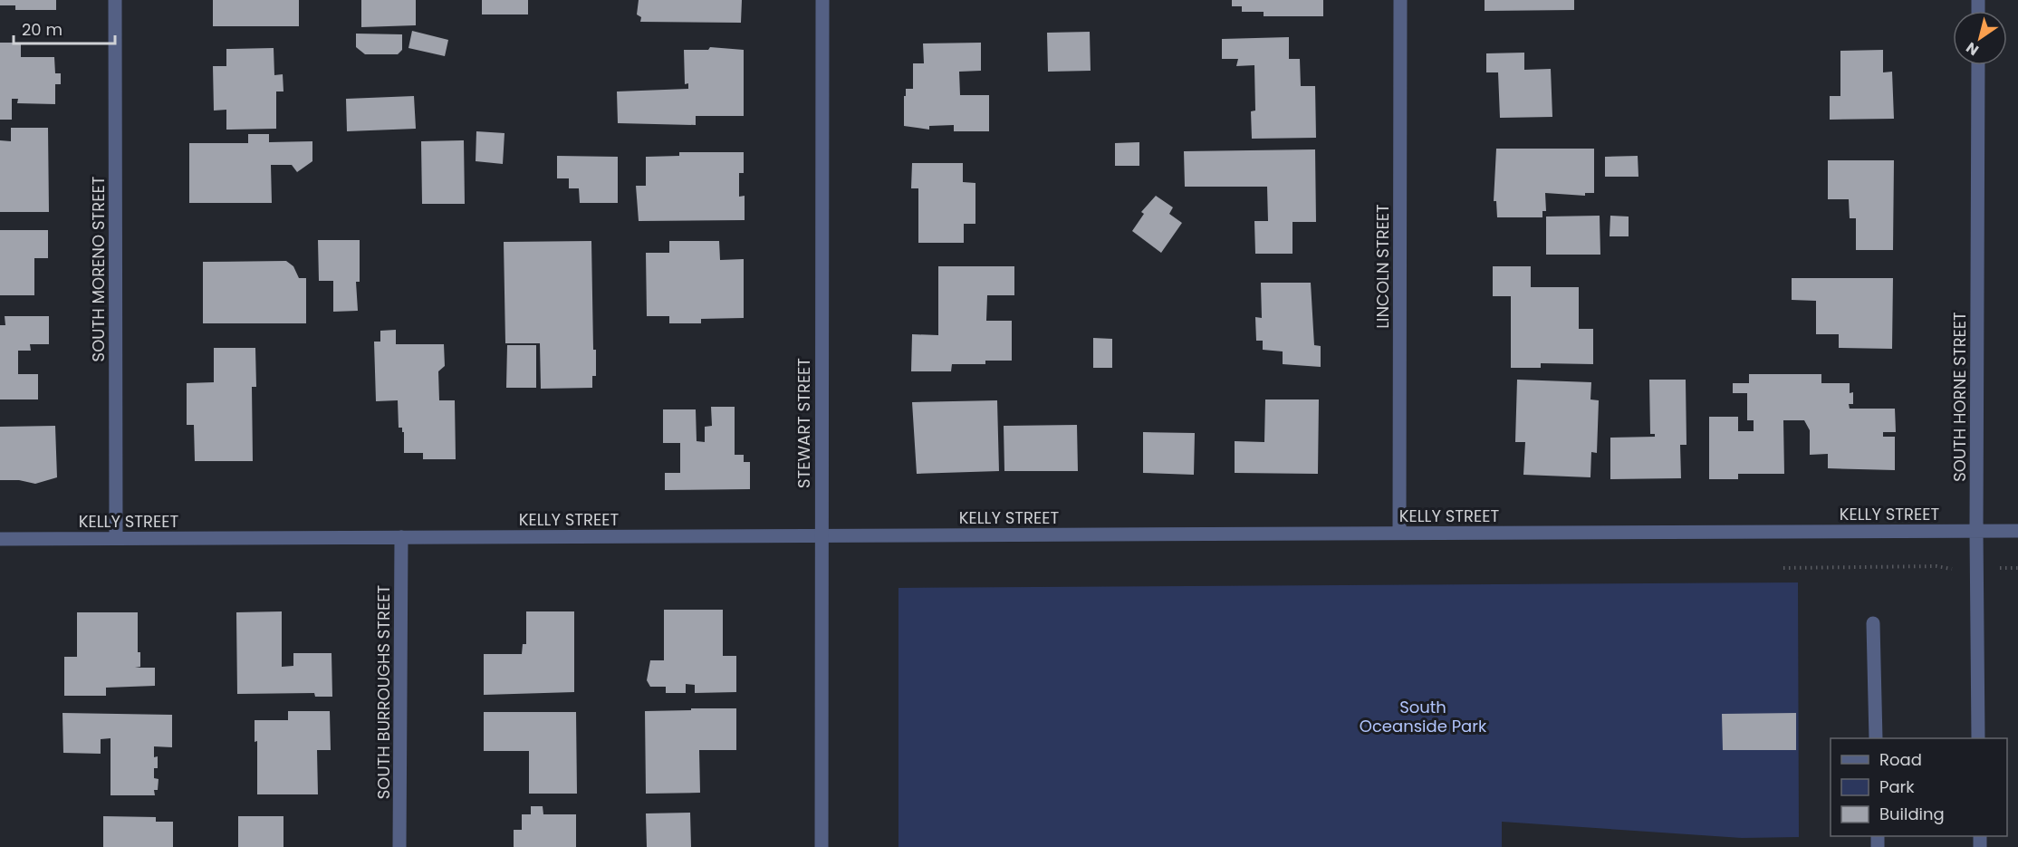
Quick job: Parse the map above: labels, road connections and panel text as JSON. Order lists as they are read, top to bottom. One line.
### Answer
{"streets":{"street":["LINCOLN STREET","SOUTH MORENO STREET","SOUTH HORNE STREET","STEWART STREET","KELLY STREET","SOUTH BURROUGHS STREET"]},"crossings":[["LINCOLN STREET","KELLY STREET"],["SOUTH MORENO STREET","KELLY STREET"],["SOUTH HORNE STREET","KELLY STREET"],["STEWART STREET","KELLY STREET"],["KELLY STREET","SOUTH BURROUGHS STREET"]],"parks":["South Oceanside Park"],"legend":["Road","Park","Building"],"scale_bar":"20 m","north":"bottom left"}
